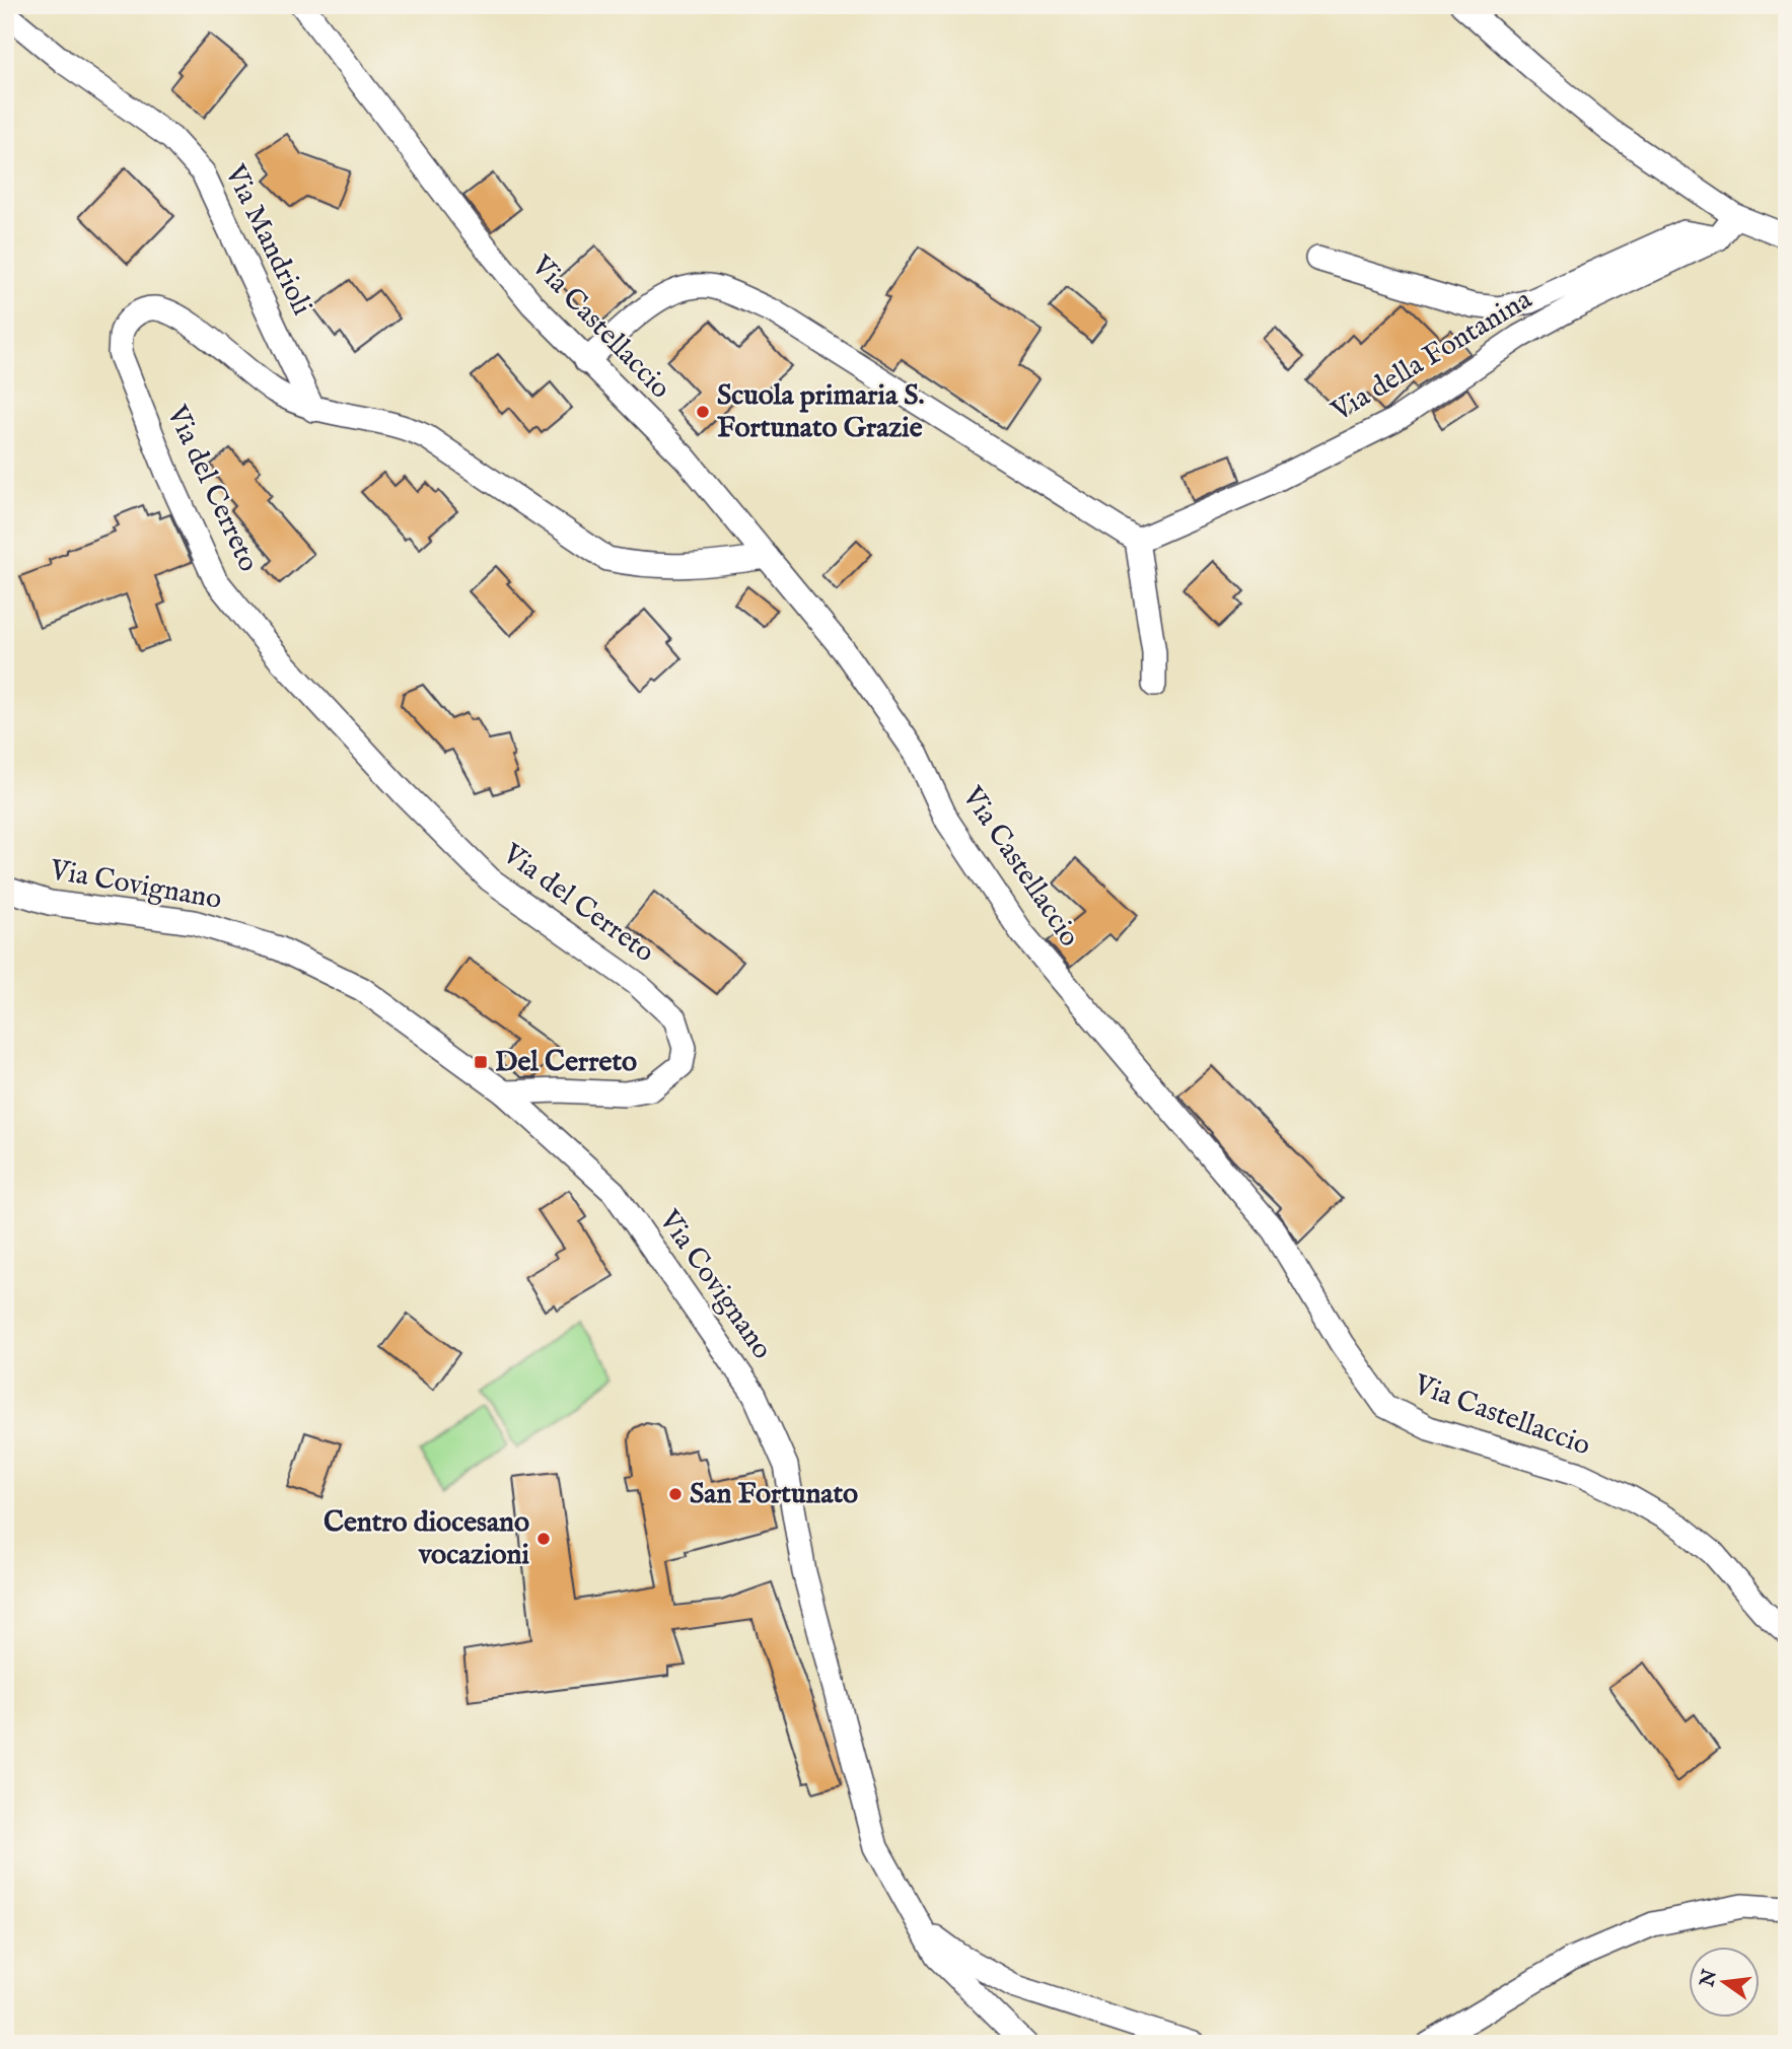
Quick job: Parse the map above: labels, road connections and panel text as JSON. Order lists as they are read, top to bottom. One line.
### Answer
{"streets":{"street":["Via Mandrioli","Via Castellaccio","Via della Fontanina","Via del Cerreto","Via Covignano"]},"crossings":[["Via Mandrioli","Via del Cerreto"],["Via Castellaccio","Via del Cerreto"],["Via del Cerreto","Via Covignano"]],"places":{"other":["Scuola primaria S. Fortunato Grazie","San Fortunato","Centro diocesano vocazioni"],"transit":["Del Cerreto"]},"north":"left"}
